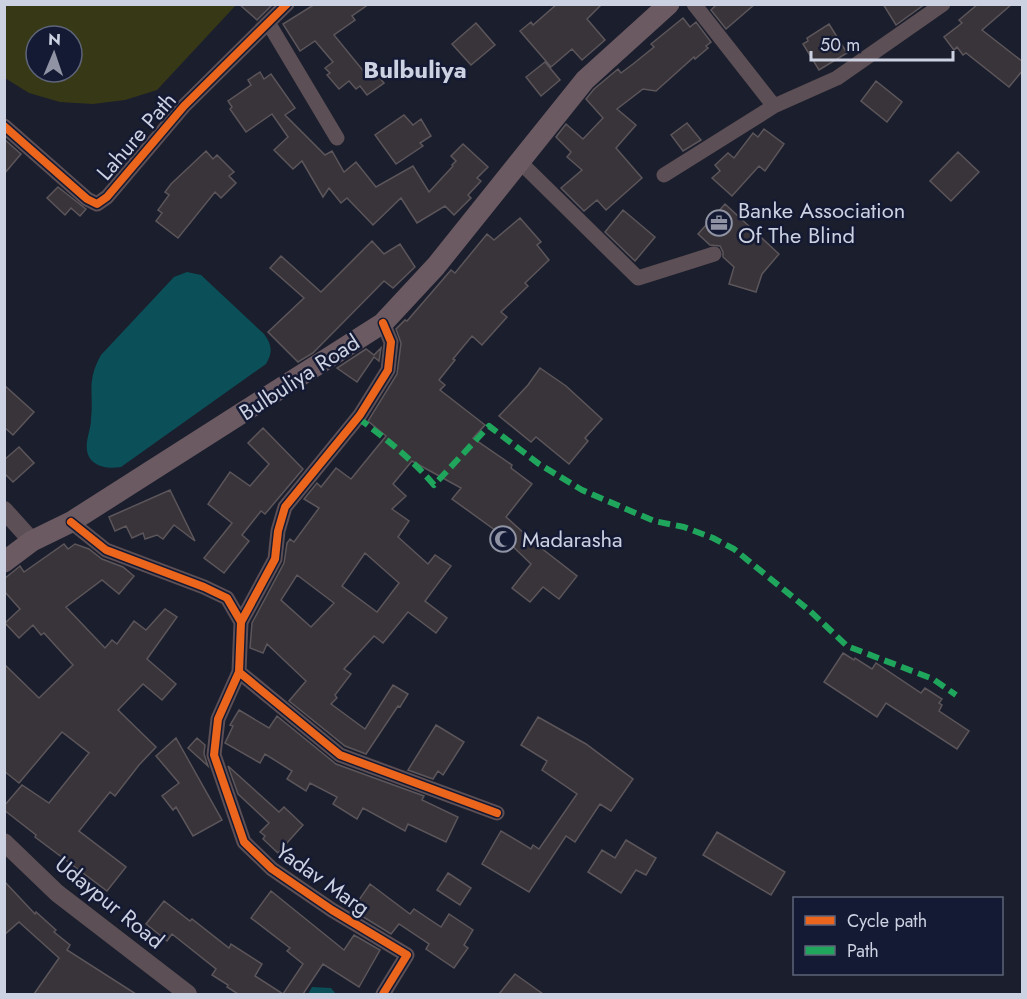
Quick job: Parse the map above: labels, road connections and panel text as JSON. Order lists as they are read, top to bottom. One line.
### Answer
{"streets":{"main road":["Bulbuliya Road"],"street":["Lahure Path","Yadav Marg","Udaypur Road"]},"districts":["Bulbuliya"],"places":{"office":["Banke Association Of The Blind"],"mosque":["Madarasha"]},"legend":["Cycle path","Path"],"scale_bar":"50 m","north":"top"}
